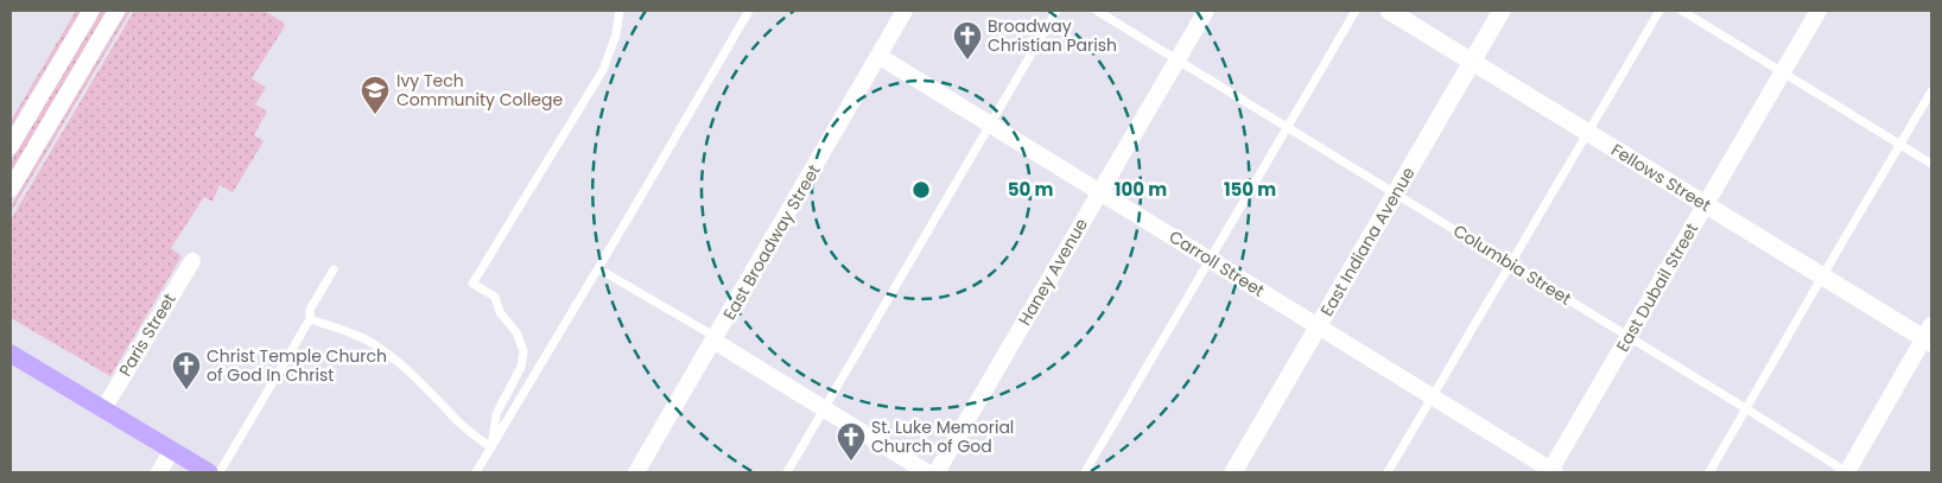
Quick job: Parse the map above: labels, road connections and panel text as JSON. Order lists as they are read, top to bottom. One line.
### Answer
{"streets":{"street":["Fellows Street","East Broadway Street","East Indiana Avenue","Carroll Street","Haney Avenue","East Dubail Street","Paris Street"],"lane":["Columbia Street"]},"crossings":[["Fellows Street","East Indiana Avenue"],["Fellows Street","East Dubail Street"],["East Broadway Street","Carroll Street"],["East Indiana Avenue","Carroll Street"],["East Indiana Avenue","Columbia Street"],["Carroll Street","Haney Avenue"],["Carroll Street","East Dubail Street"],["Columbia Street","Haney Avenue"],["Columbia Street","East Dubail Street"]],"places":{"church":["Broadway Christian Parish","Christ Temple Church of God In Christ","St. Luke Memorial Church of God"],"school or university":["Ivy Tech Community College"]},"rings":["50 m","100 m","150 m"]}
